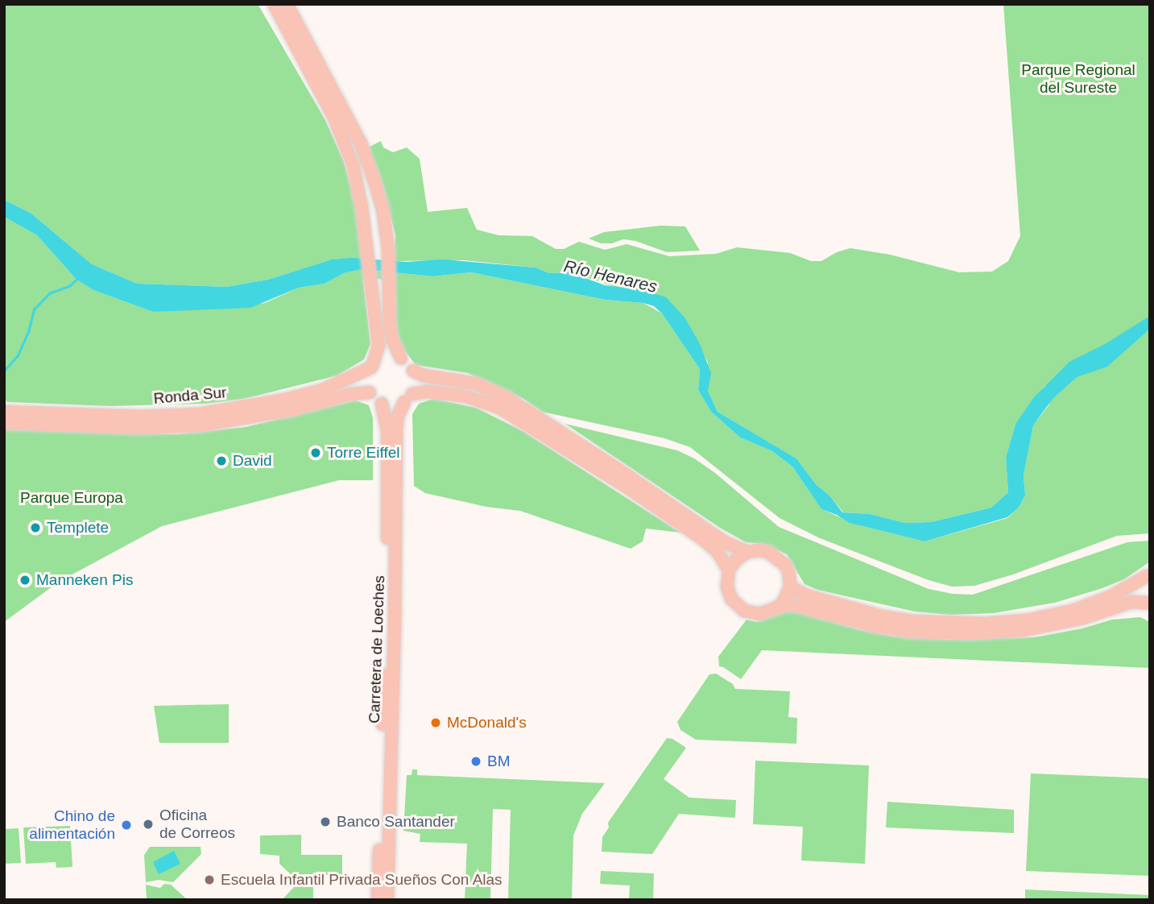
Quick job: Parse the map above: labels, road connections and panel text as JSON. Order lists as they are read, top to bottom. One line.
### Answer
{"streets":{"main road":["Ronda Sur","Carretera de Loeches"]},"crossings":[["Ronda Sur","Carretera de Loeches"]],"water":["Río Henares"],"parks":["Parque Regional del Sureste","Parque Europa"],"places":["Torre Eiffel","David","Templete","Manneken Pis","McDonald's","BM","Banco Santander","Oficina de Correos","Chino de alimentación","Escuela Infantil Privada Sueños Con Alas"]}
